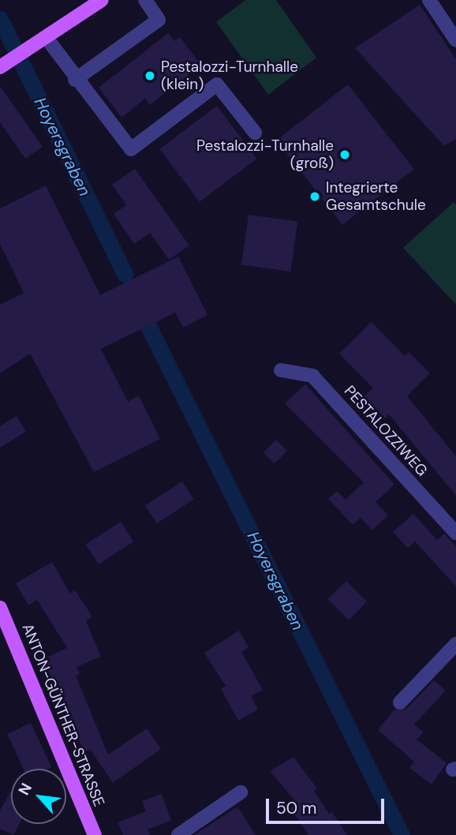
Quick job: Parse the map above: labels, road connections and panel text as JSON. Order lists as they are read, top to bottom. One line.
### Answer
{"streets":{"main road":["ANTON-GÜNTHER-STRASSE"],"street":["PESTALOZZIWEG"]},"water":["Hoyersgraben"],"places":["Pestalozzi-Turnhalle (klein)","Pestalozzi-Turnhalle (groß)","Integrierte Gesamtschule"],"scale_bar":"50 m","north":"top left"}
